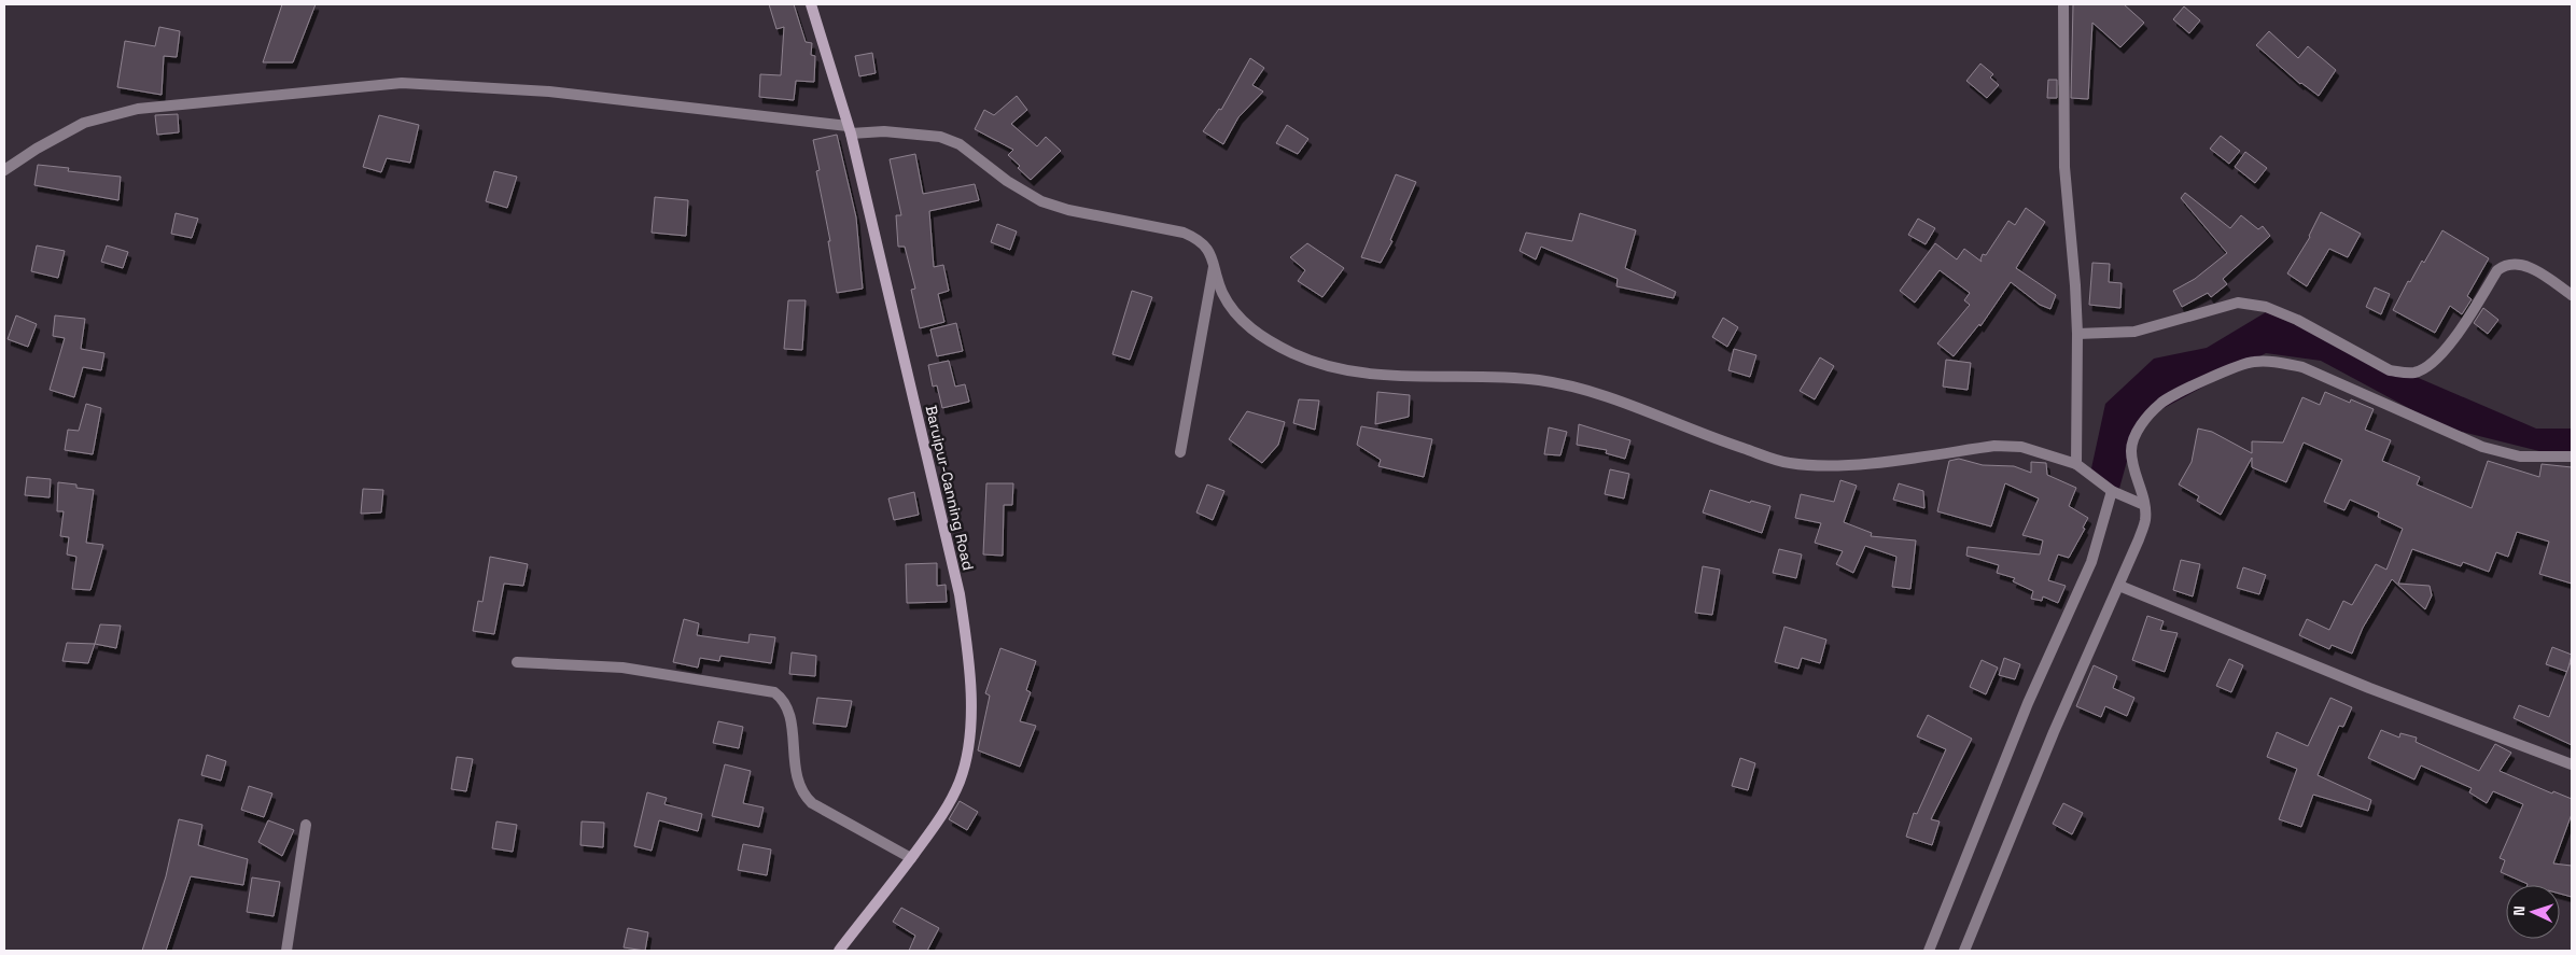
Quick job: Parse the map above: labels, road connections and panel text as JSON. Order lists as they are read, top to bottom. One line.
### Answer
{"streets":{"main road":["Baruipur-Canning Road"]},"north":"left"}
